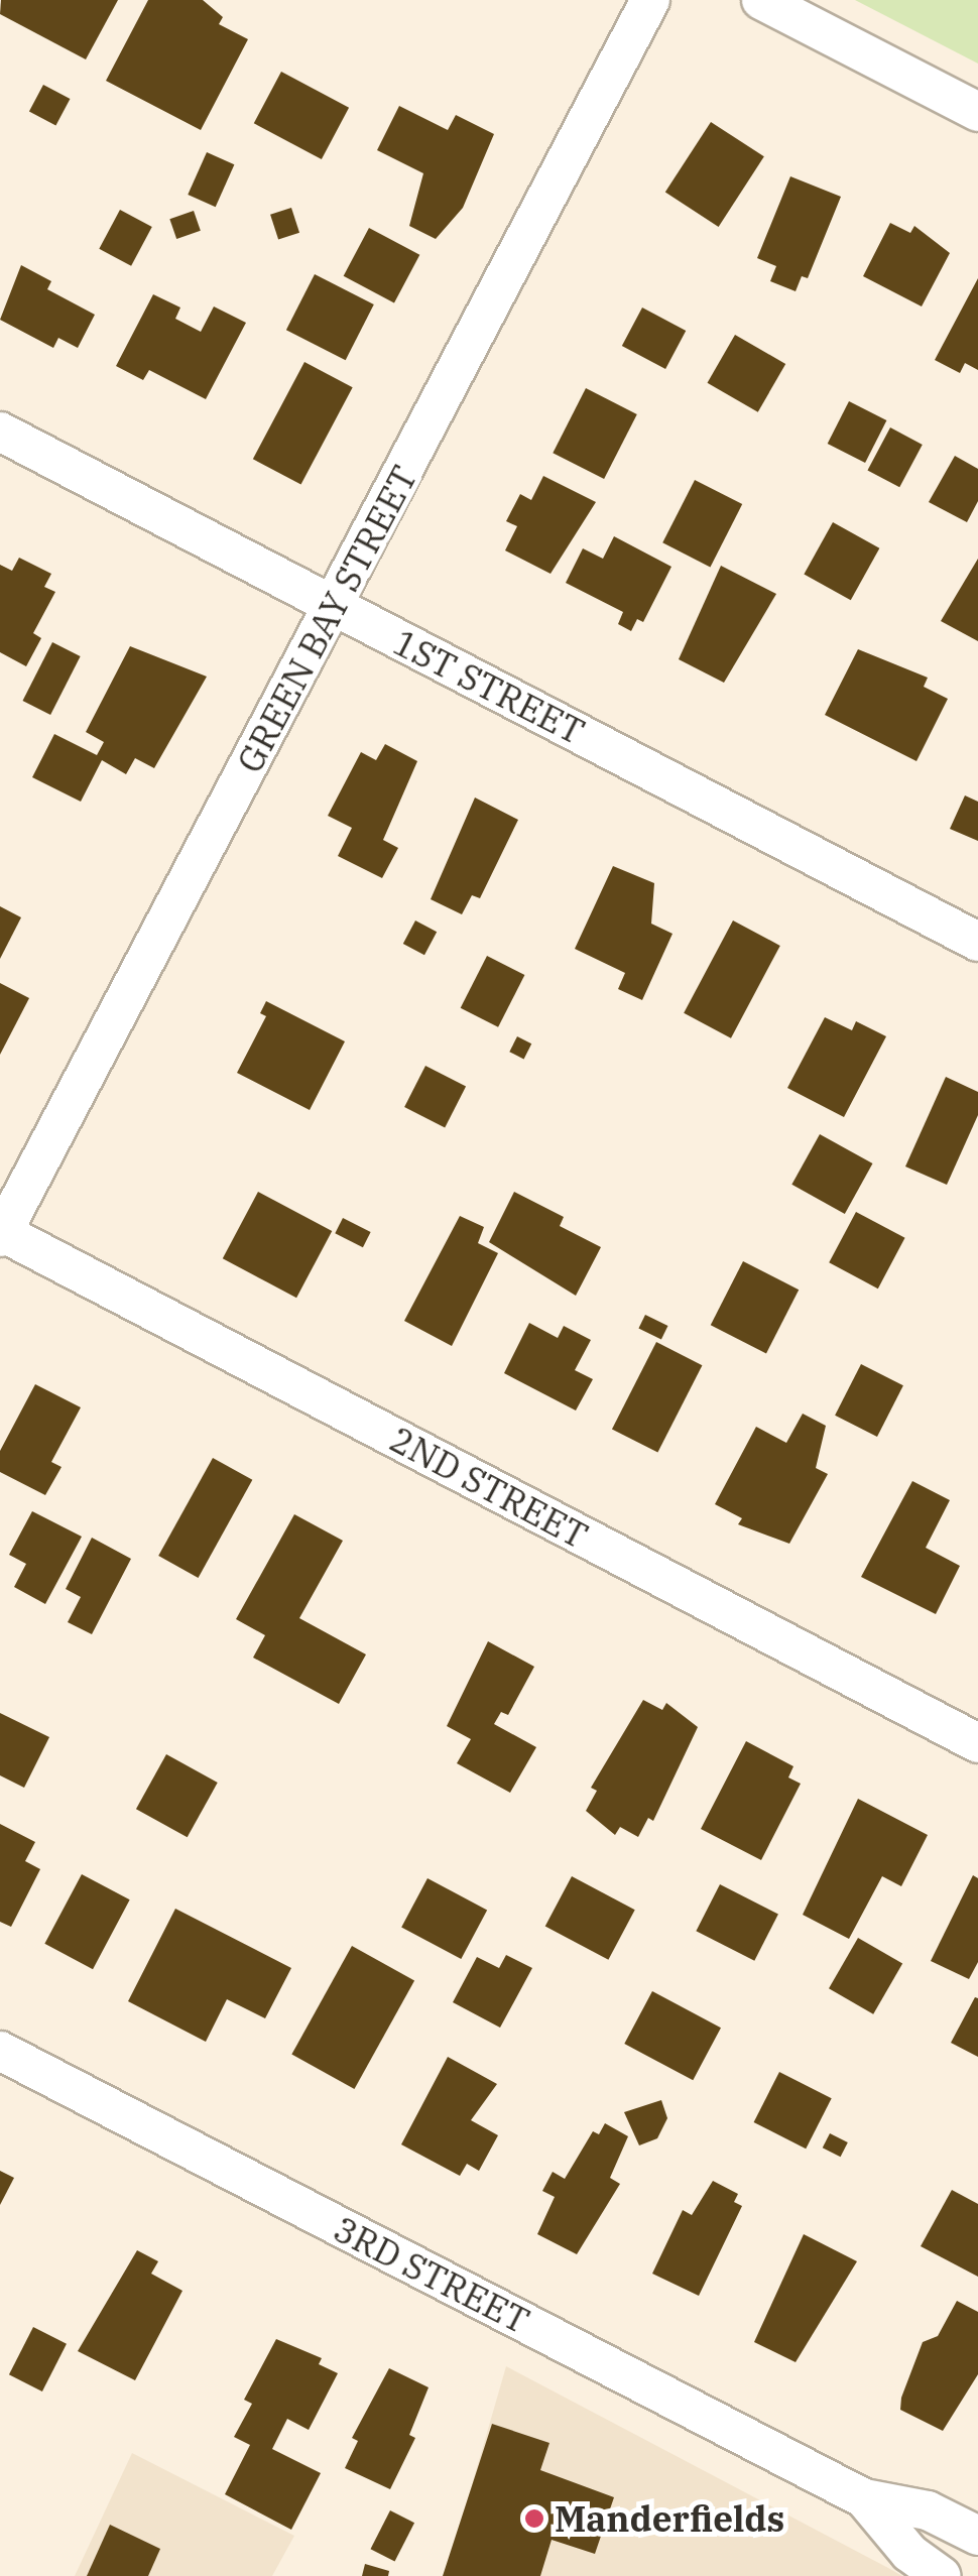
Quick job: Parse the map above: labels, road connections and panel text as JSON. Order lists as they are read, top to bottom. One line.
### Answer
{"streets":{"street":["GREEN BAY STREET","1ST STREET","2ND STREET","3RD STREET"]},"crossings":[["GREEN BAY STREET","1ST STREET"],["GREEN BAY STREET","2ND STREET"]],"places":["Manderfields"]}
